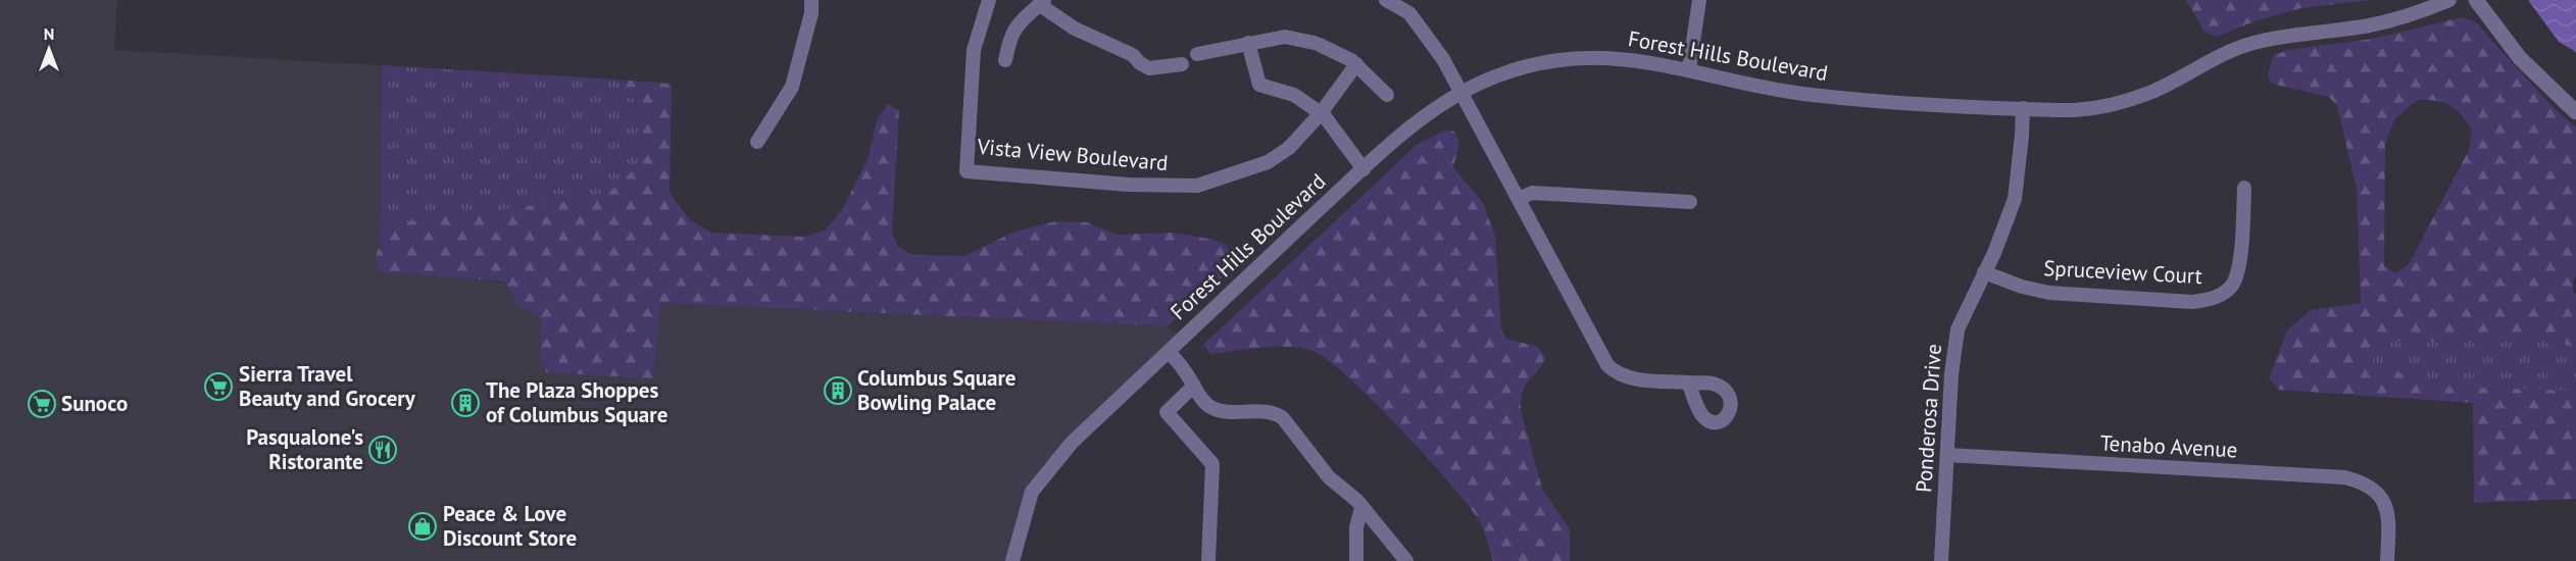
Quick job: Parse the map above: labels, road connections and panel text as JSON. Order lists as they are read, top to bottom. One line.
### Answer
{"streets":{"street":["Forest Hills Boulevard","Vista View Boulevard","Spruceview Court","Ponderosa Drive","Tenabo Avenue"]},"crossings":[["Forest Hills Boulevard","Ponderosa Drive"],["Spruceview Court","Ponderosa Drive"],["Ponderosa Drive","Tenabo Avenue"]],"places":{"supermarket":["Sierra Travel Beauty and Grocery","Sunoco"],"building":["Columbus Square Bowling Palace","The Plaza Shoppes of Columbus Square"],"restaurant":["Pasqualone's Ristorante"],"shop":["Peace & Love Discount Store"]},"north":"top"}
